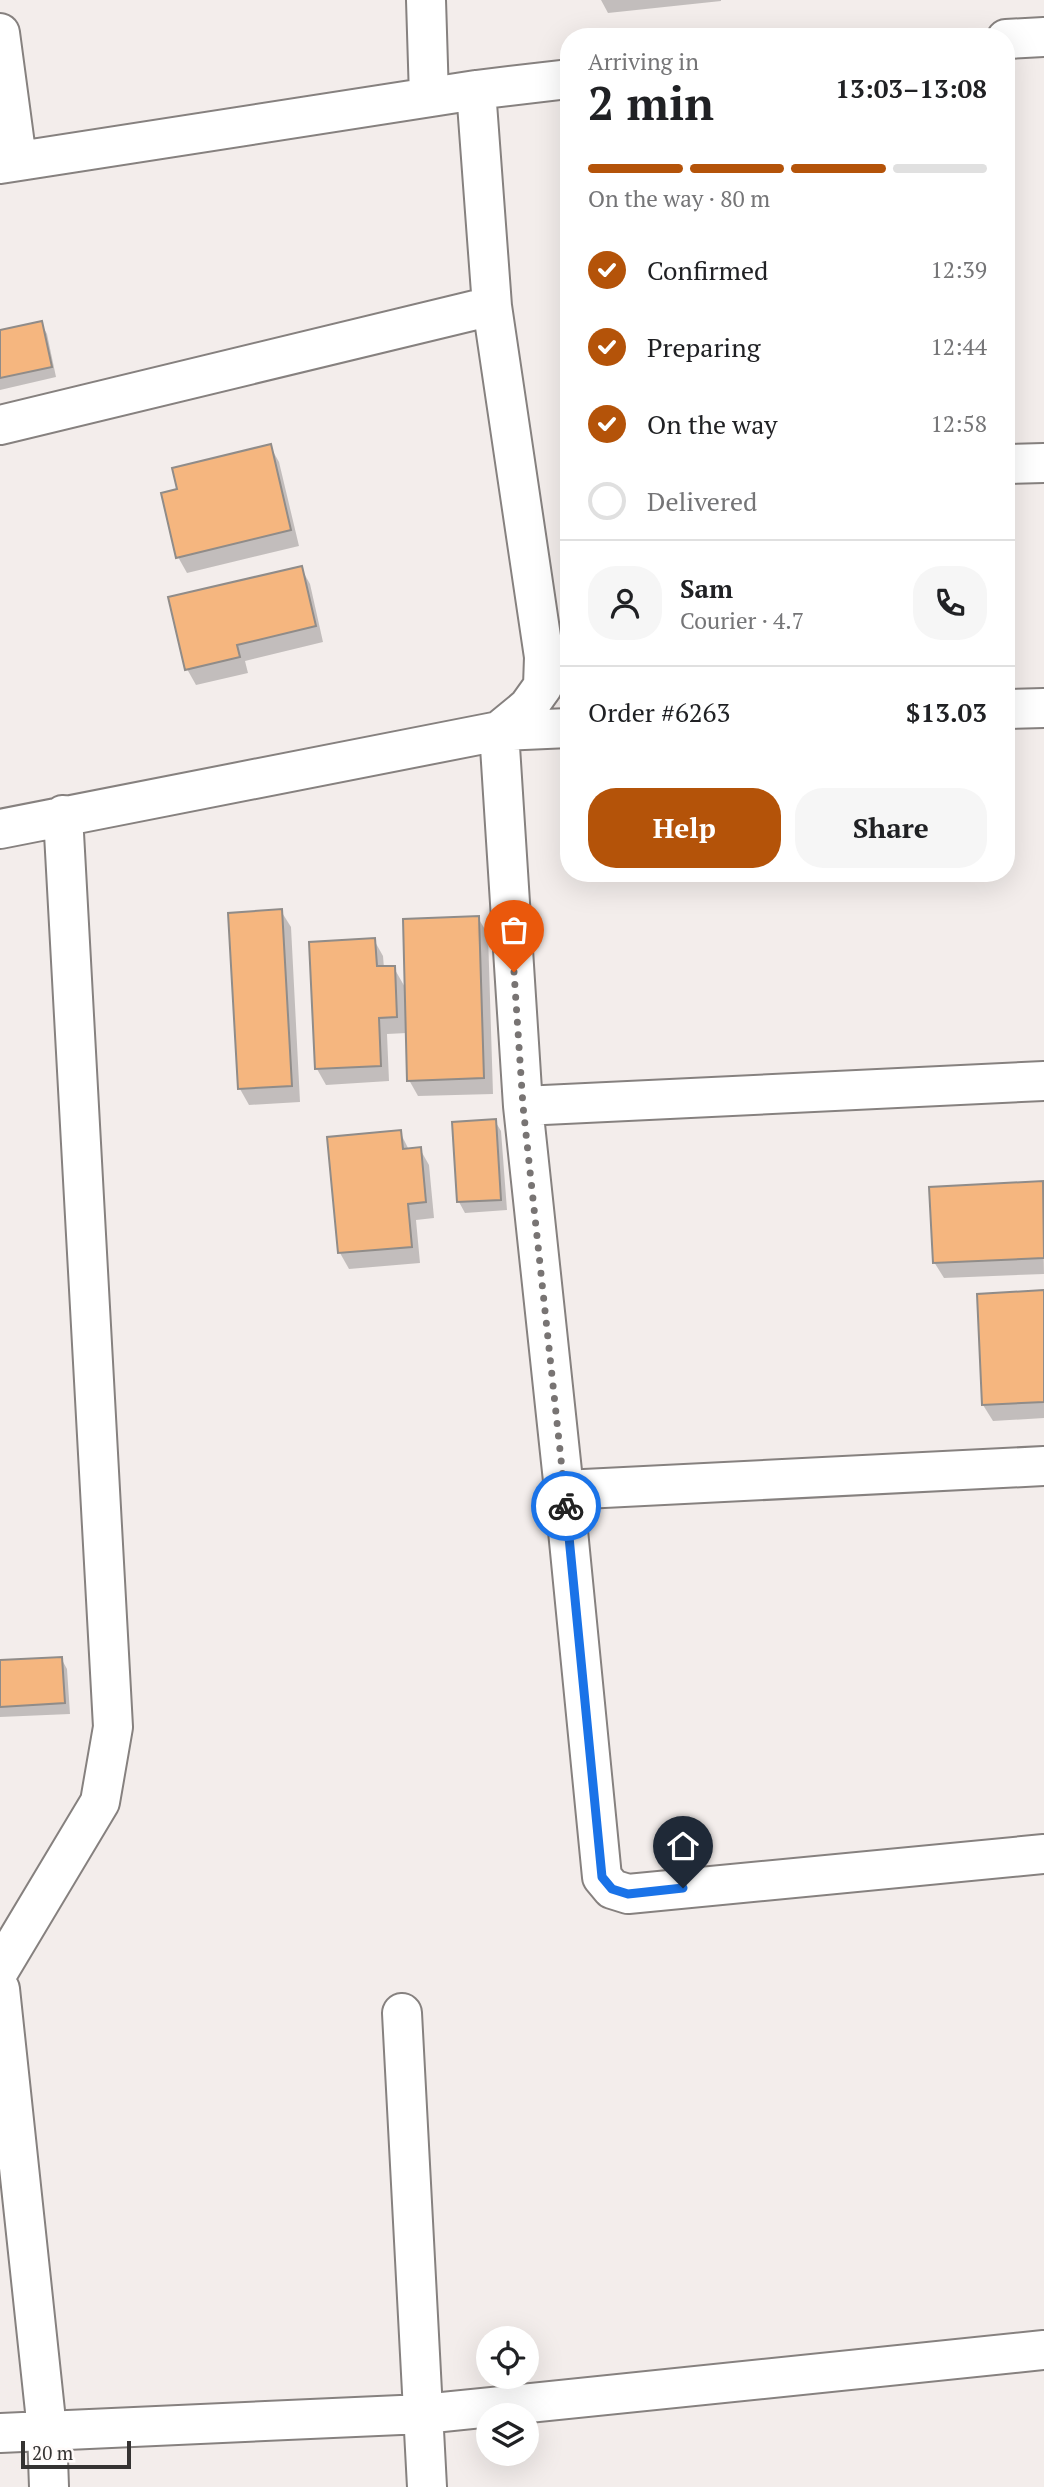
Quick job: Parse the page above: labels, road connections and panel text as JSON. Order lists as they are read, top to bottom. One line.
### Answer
{"scale_bar":"20 m","page":{"heading":["2 min","Arriving in","13:03–13:08"],"panel":["Sam","Courier · 4.7","Order #6263","$13.03"],"bar":"On the way · 80 m","list":[["Confirmed","12:39"],["Preparing","12:44"],["On the way","12:58"],"Delivered"],"buttons":["Help","Share"],"scale":"20 m"}}
